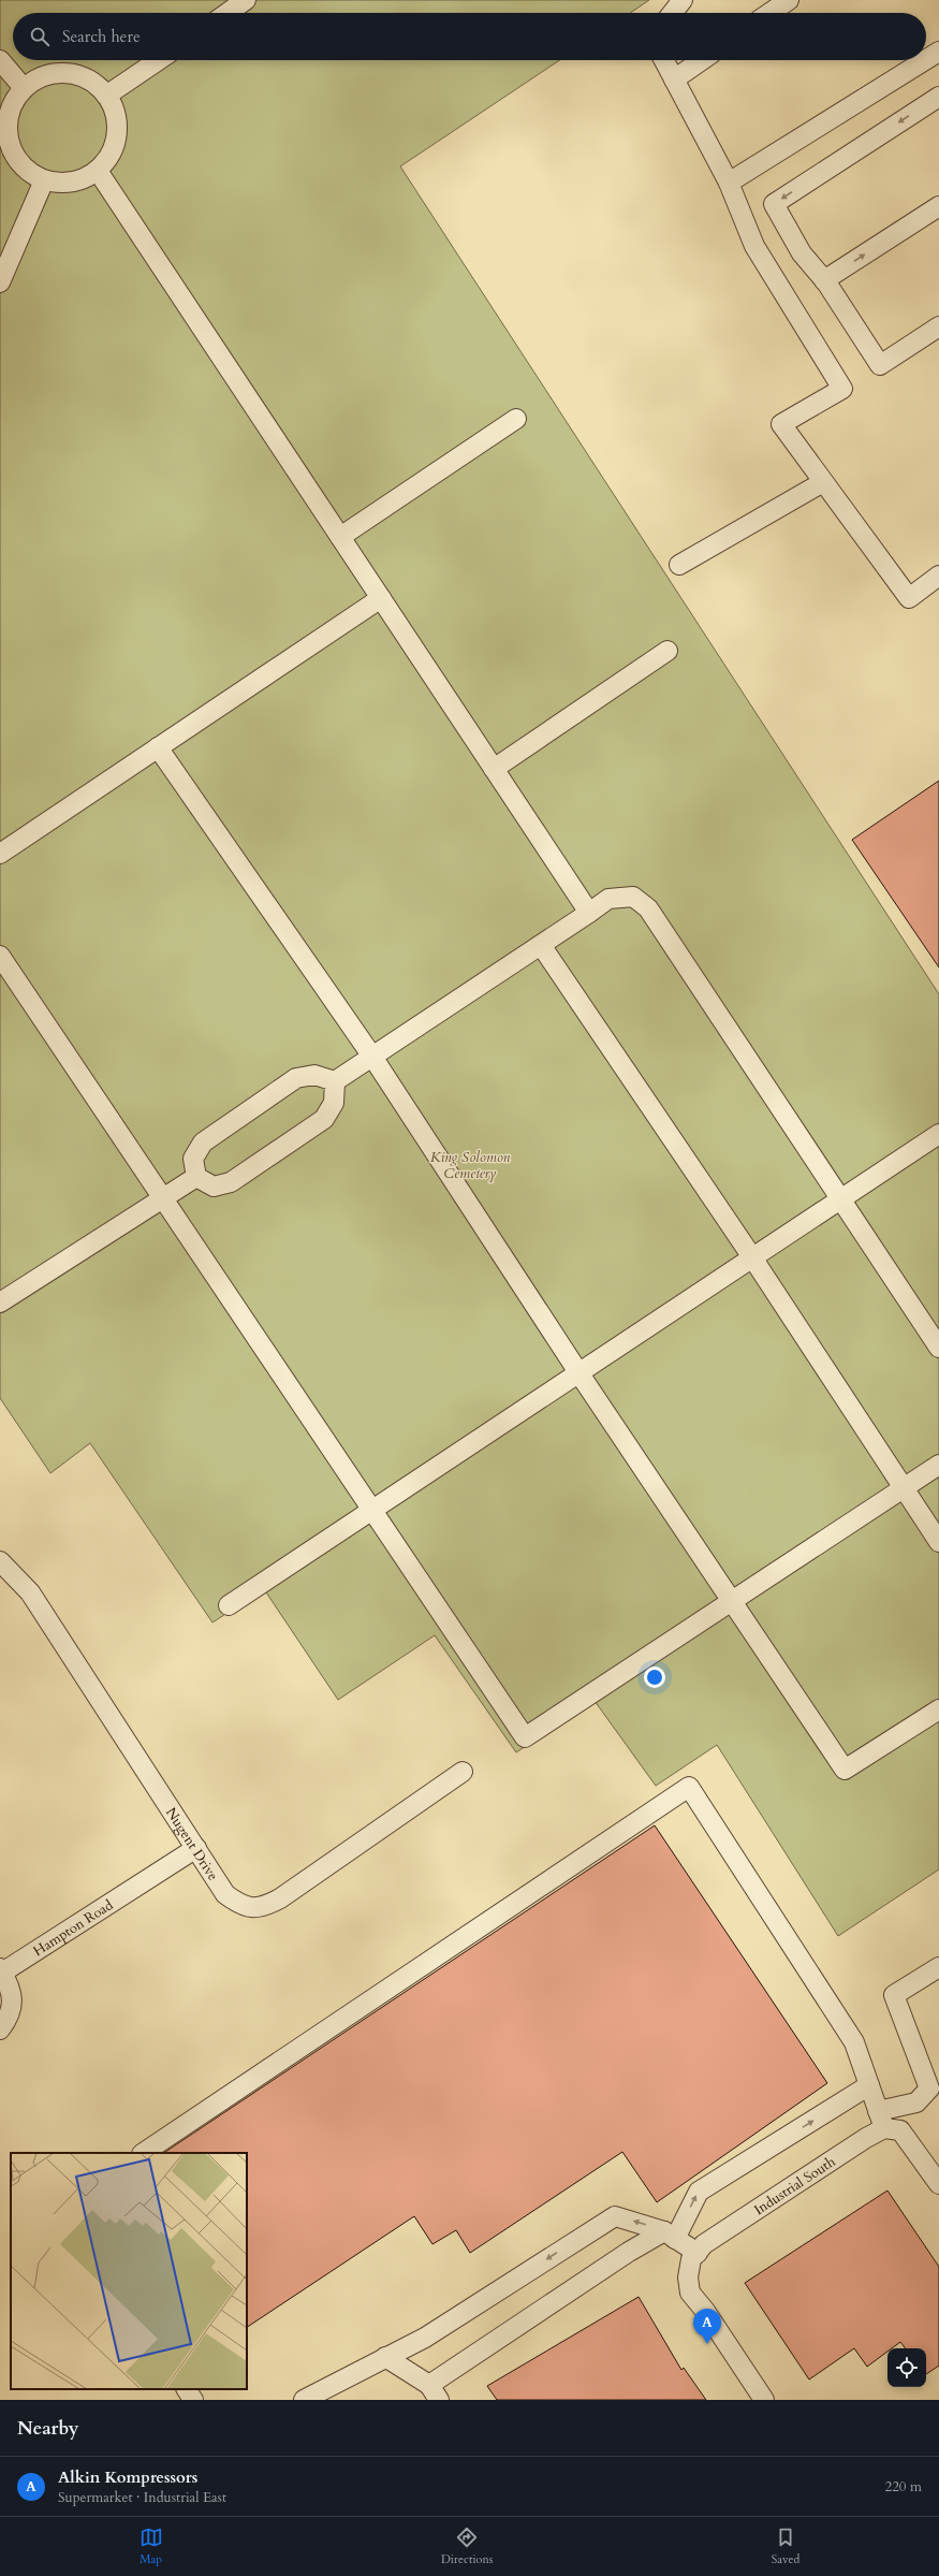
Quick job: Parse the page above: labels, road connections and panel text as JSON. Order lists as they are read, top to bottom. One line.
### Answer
{"streets":{"street":["Nugent Drive","Hampton Road","Industrial South"]},"crossings":[["Nugent Drive","Hampton Road"]],"parks":["King Solomon Cemetery"],"page":{"search":"Search here","pins":"A","heading":"Nearby","list":[{"mark":"A","name":"Alkin Kompressors","note":"Supermarket · Industrial East","value":"220 m"}],"nav":["Map","Directions","Saved"]}}
